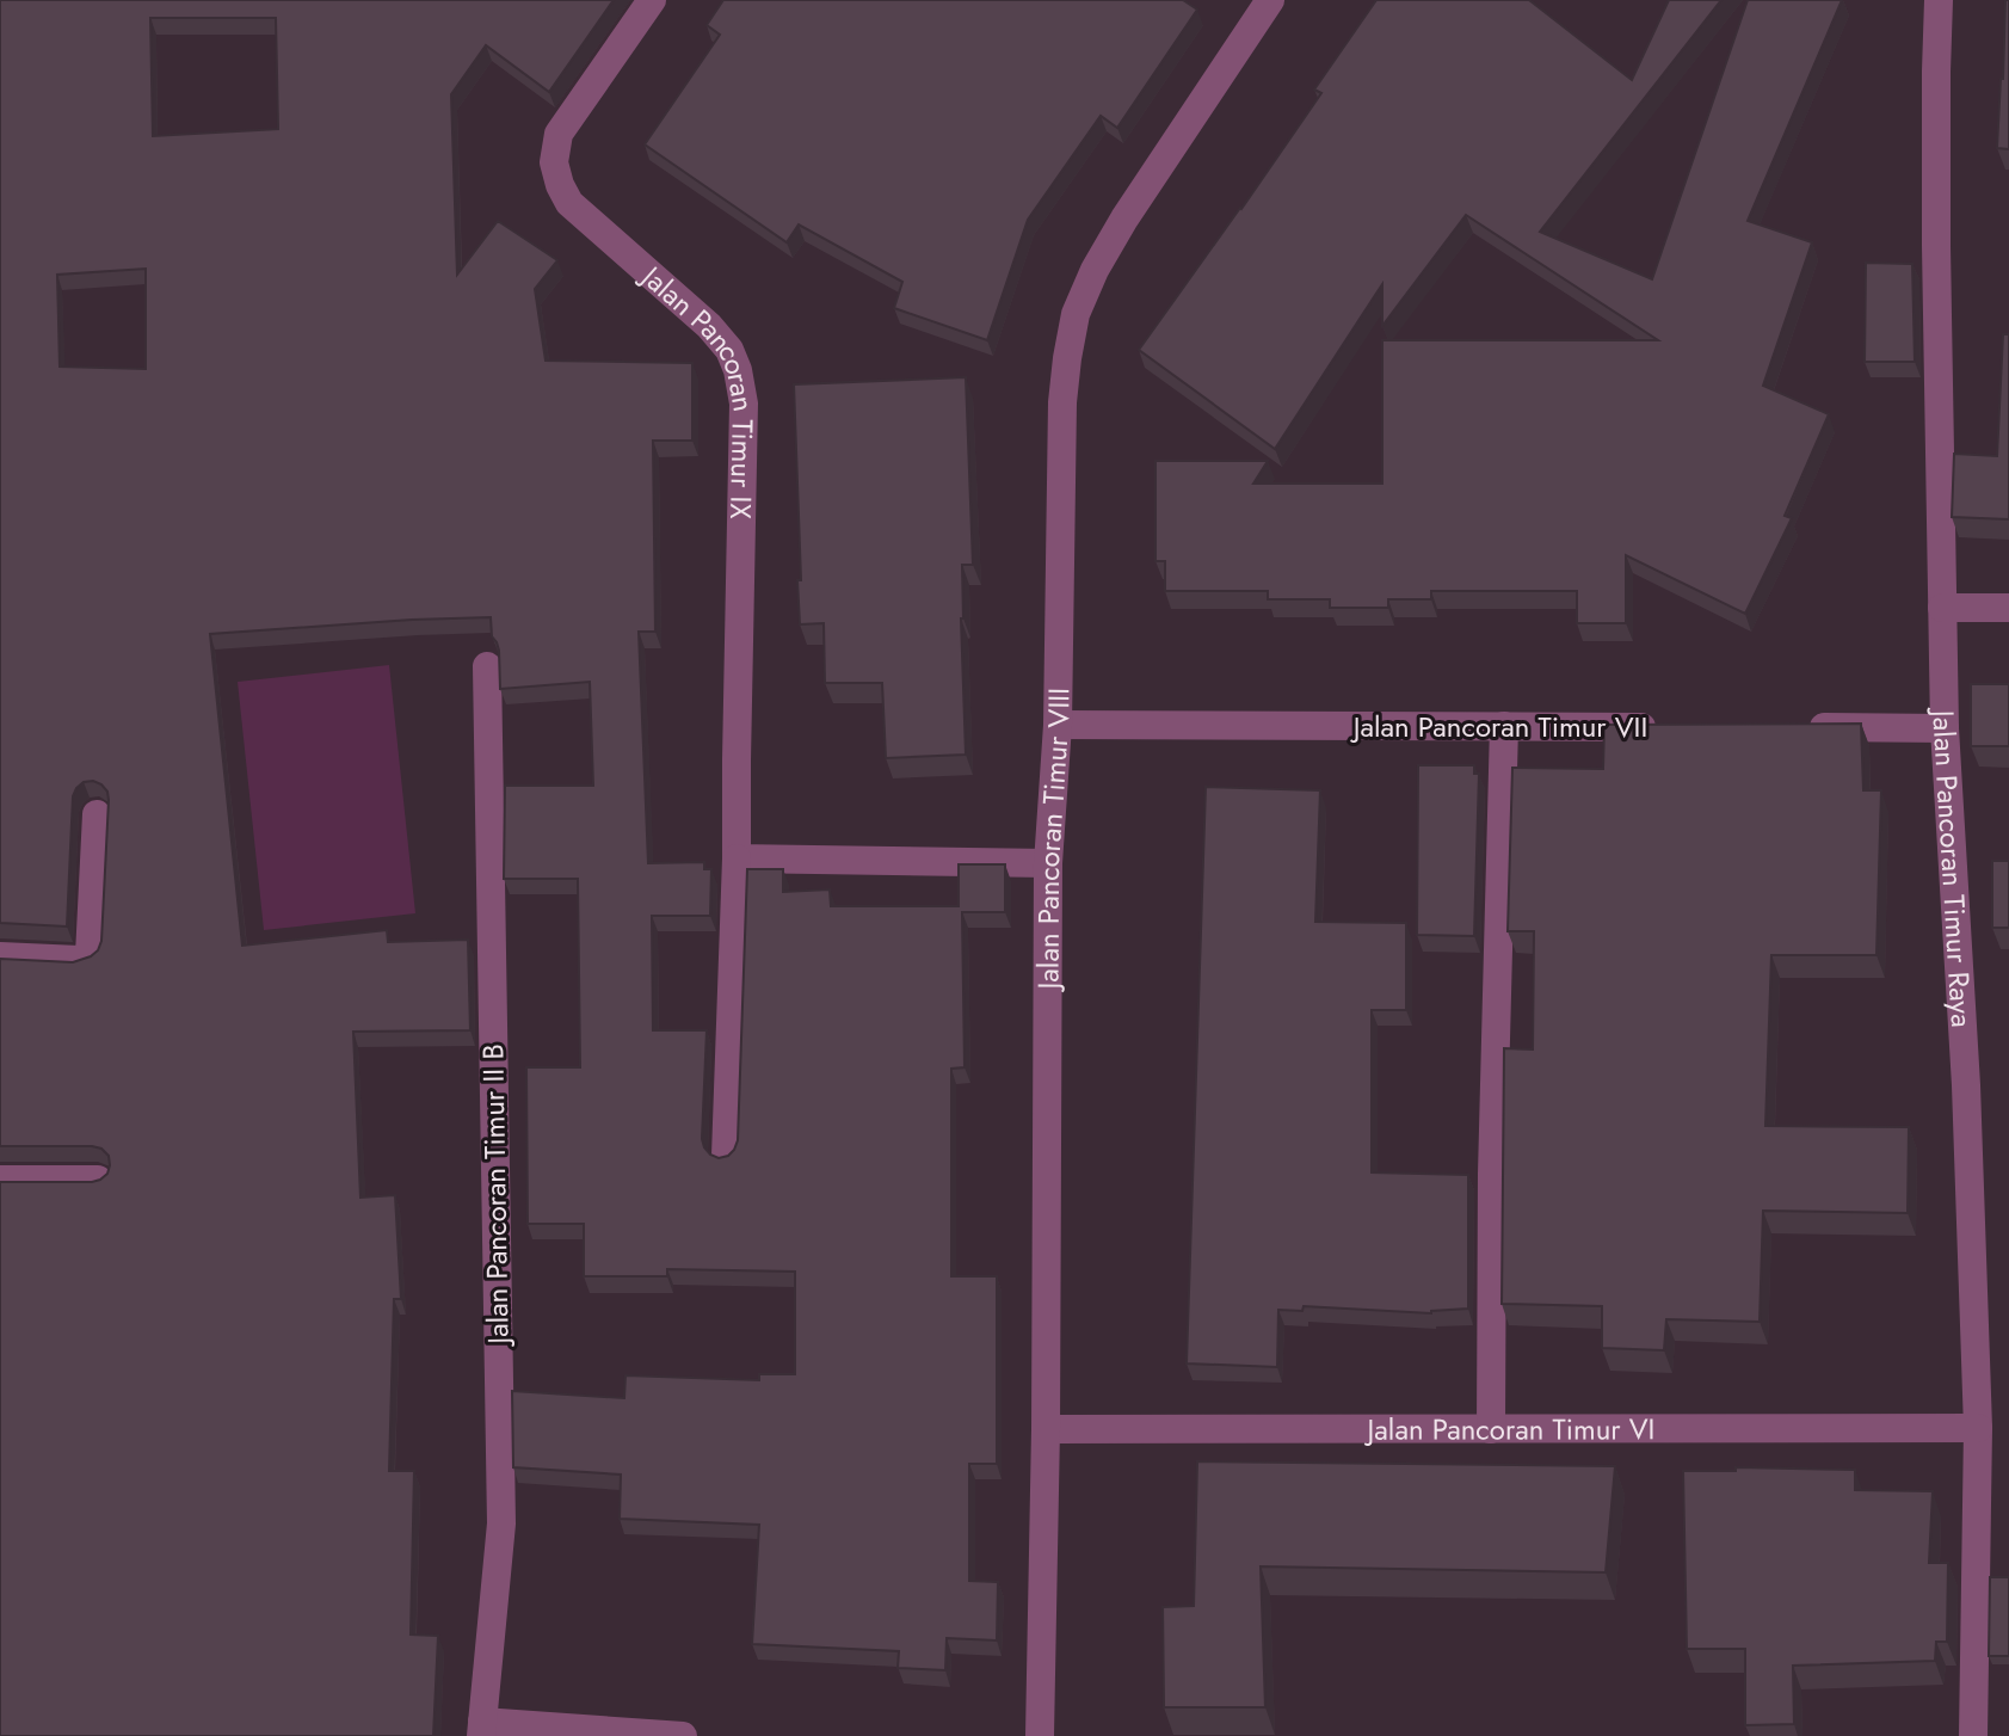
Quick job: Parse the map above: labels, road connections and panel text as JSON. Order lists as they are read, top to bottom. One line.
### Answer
{"streets":{"street":["Jalan Pancoran Timur IX","Jalan Pancoran Timur VII","Jalan Pancoran Timur VIII","Jalan Pancoran Timur Raya","Jalan Pancoran Timur II B","Jalan Pancoran Timur VI"]},"crossings":[["Jalan Pancoran Timur VII","Jalan Pancoran Timur VIII"],["Jalan Pancoran Timur VIII","Jalan Pancoran Timur VI"],["Jalan Pancoran Timur Raya","Jalan Pancoran Timur VI"]]}
